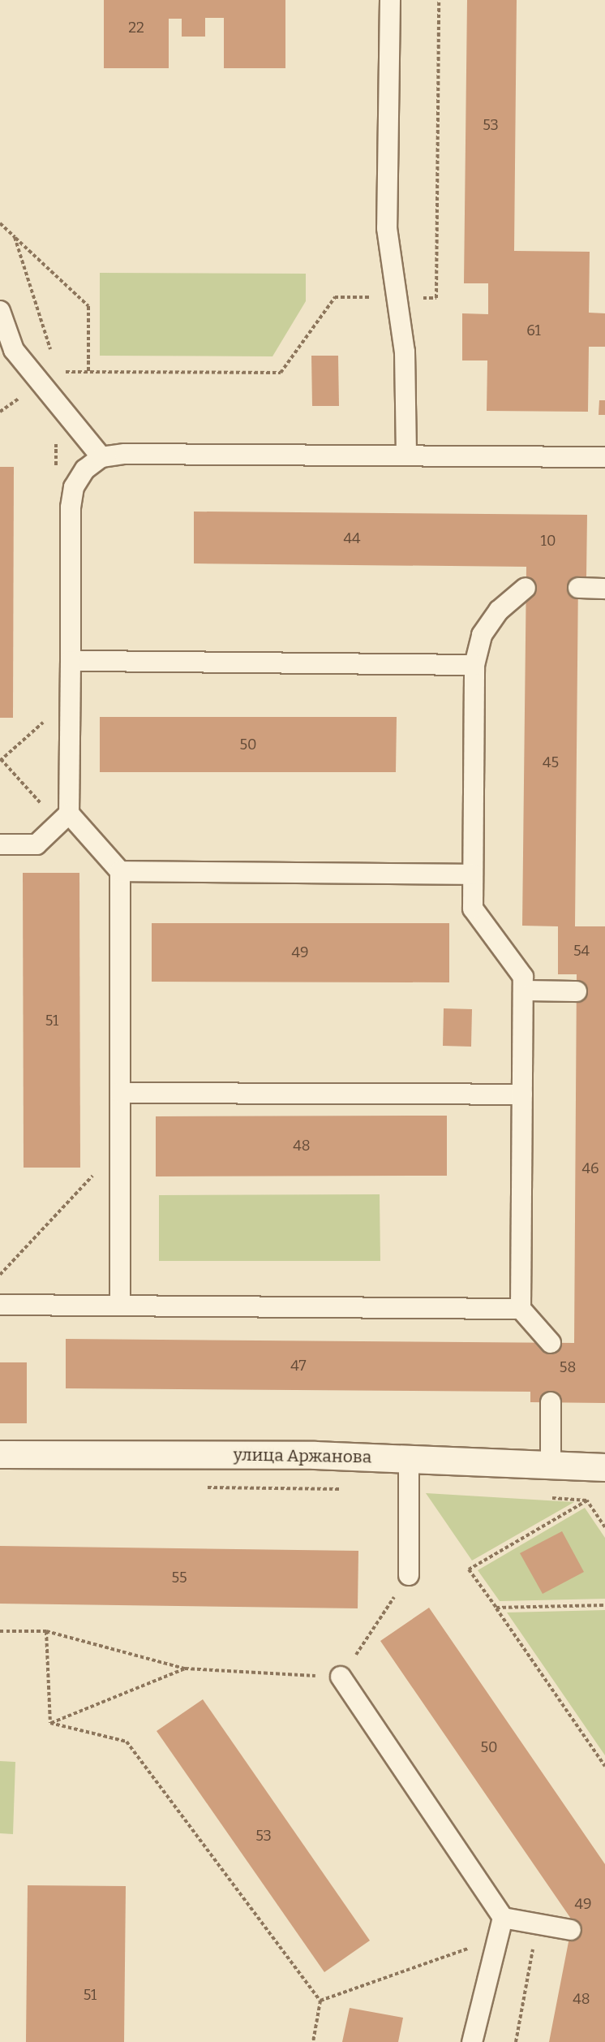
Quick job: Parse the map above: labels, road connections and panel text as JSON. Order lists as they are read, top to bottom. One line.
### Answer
{"streets":{"street":["улица Аржанова"]},"house_numbers":["22","53","61","44","10","50","45","54","49","51","48","46","47","58","55","50","53","49","51","48"]}
